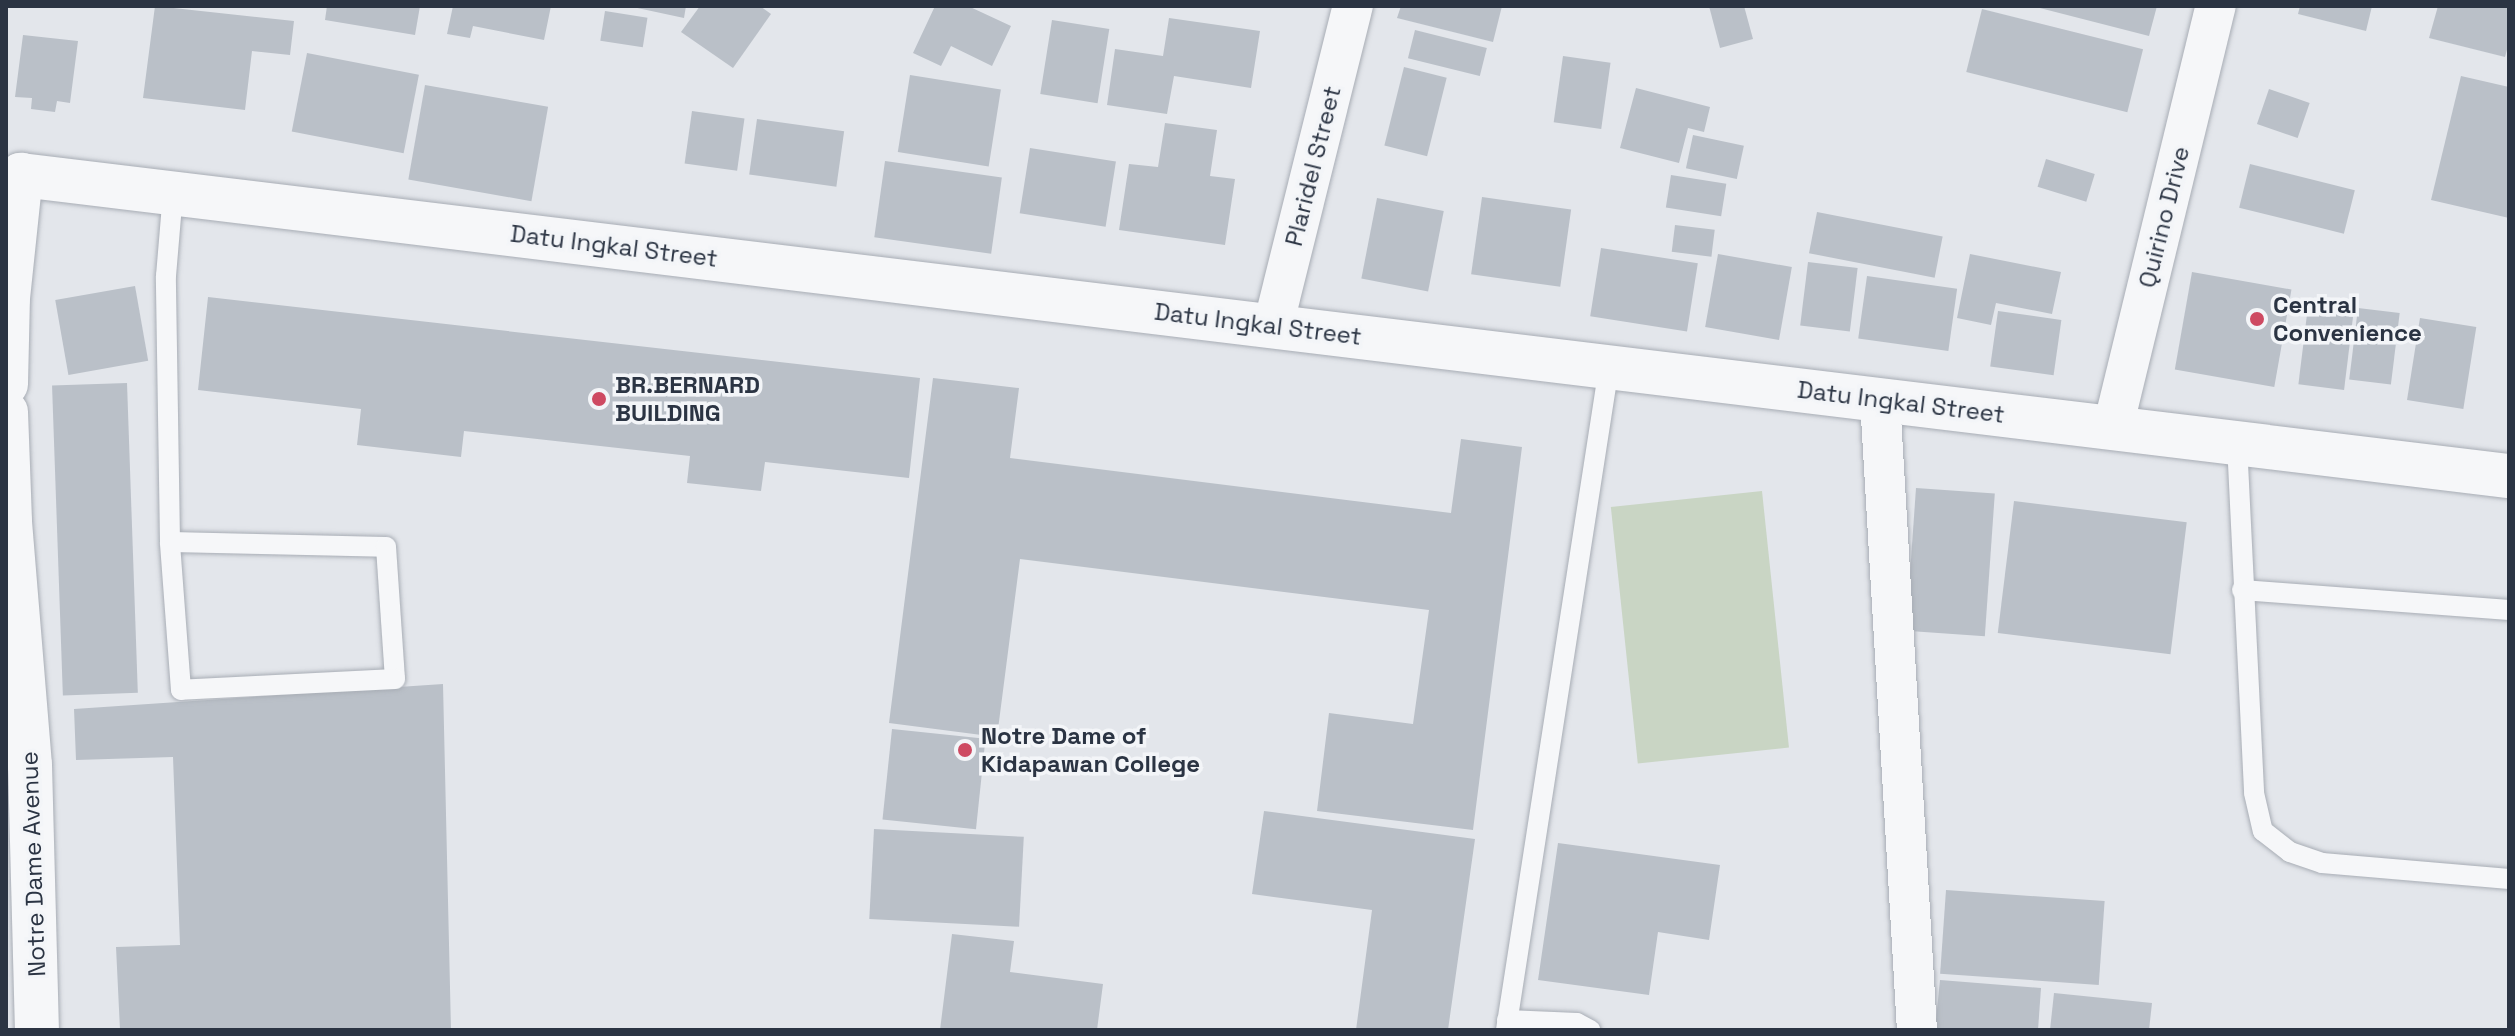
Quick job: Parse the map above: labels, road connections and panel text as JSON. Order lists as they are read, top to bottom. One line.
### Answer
{"streets":{"street":["Plaridel Street","Quirino Drive","Datu Ingkal Street","Notre Dame Avenue"]},"crossings":[["Plaridel Street","Datu Ingkal Street"],["Quirino Drive","Datu Ingkal Street"]],"places":["Central Convenience","BR.BERNARD BUILDING","Notre Dame of Kidapawan College"]}
